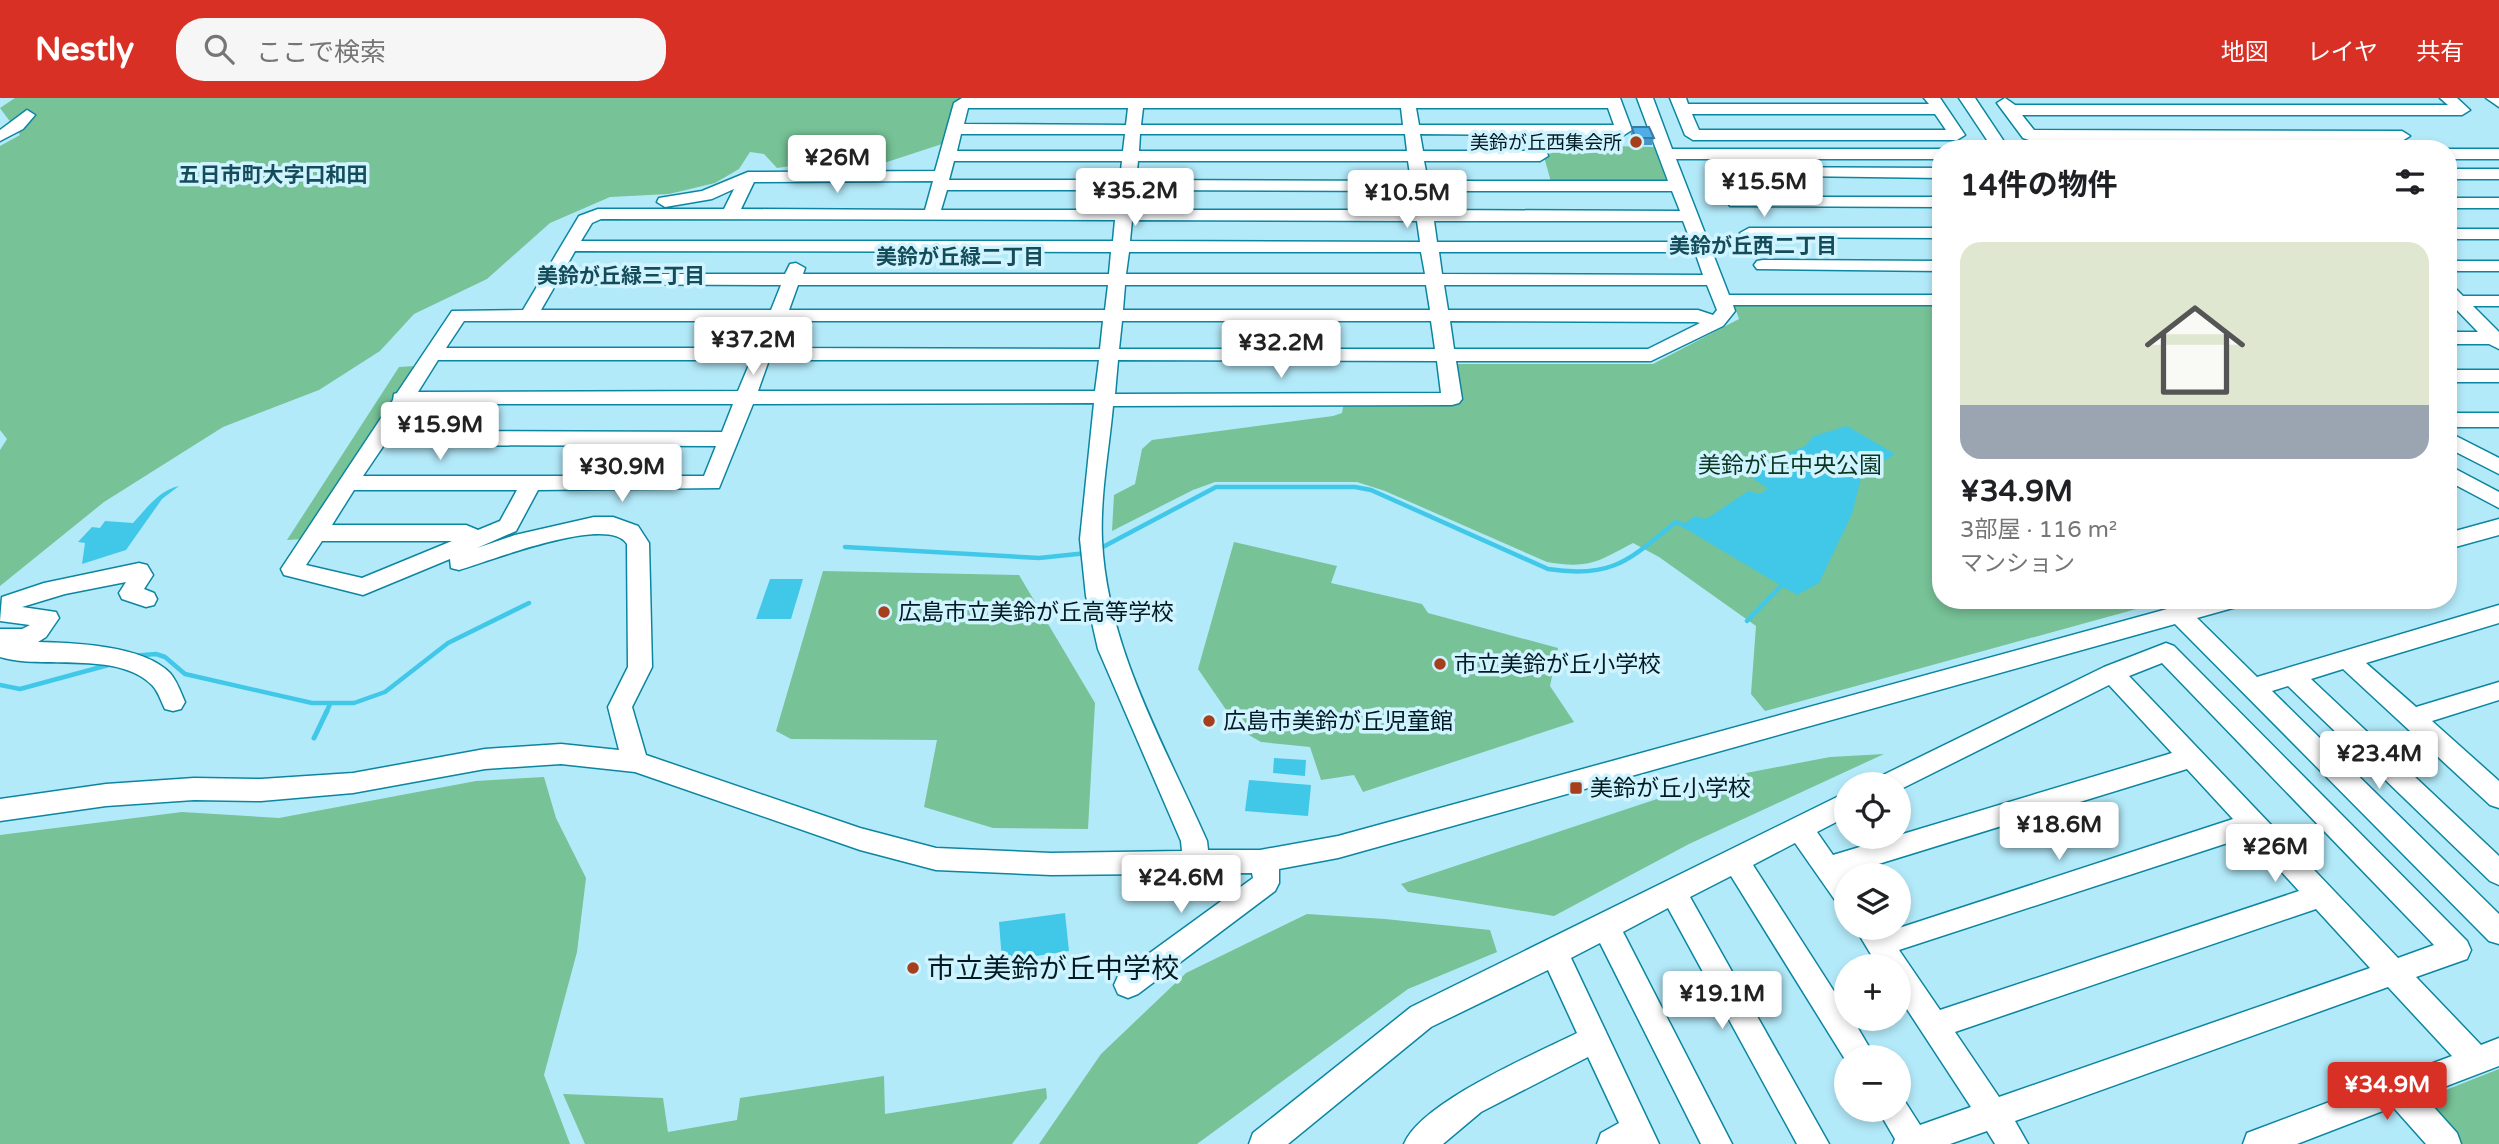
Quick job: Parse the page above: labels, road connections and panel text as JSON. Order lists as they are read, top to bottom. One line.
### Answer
{"districts":["五日市町大字口和田","美鈴が丘西二丁目","美鈴が丘緑二丁目","美鈴が丘緑三丁目"],"parks":["美鈴が丘中央公園"],"places":{"other":["美鈴が丘西集会所","広島市立美鈴が丘高等学校","市立美鈴が丘小学校","広島市美鈴が丘児童館","市立美鈴が丘中学校"],"transit":["美鈴が丘小学校"]},"page":{"header":"Nestly","search":"ここで検索","nav":["地図","レイヤ","共有"],"price":["¥26M","¥15.5M","¥35.2M","¥10.5M","¥37.2M","¥32.2M","¥15.9M","¥30.9M","¥23.4M","¥18.6M","¥26M","¥24.6M","¥19.1M","¥34.9M"],"heading":"14件の物件","list":[{"name":"¥34.9M","note":"3部屋 · 116 m² · マンション"}],"map_buttons":["+","−"]}}
